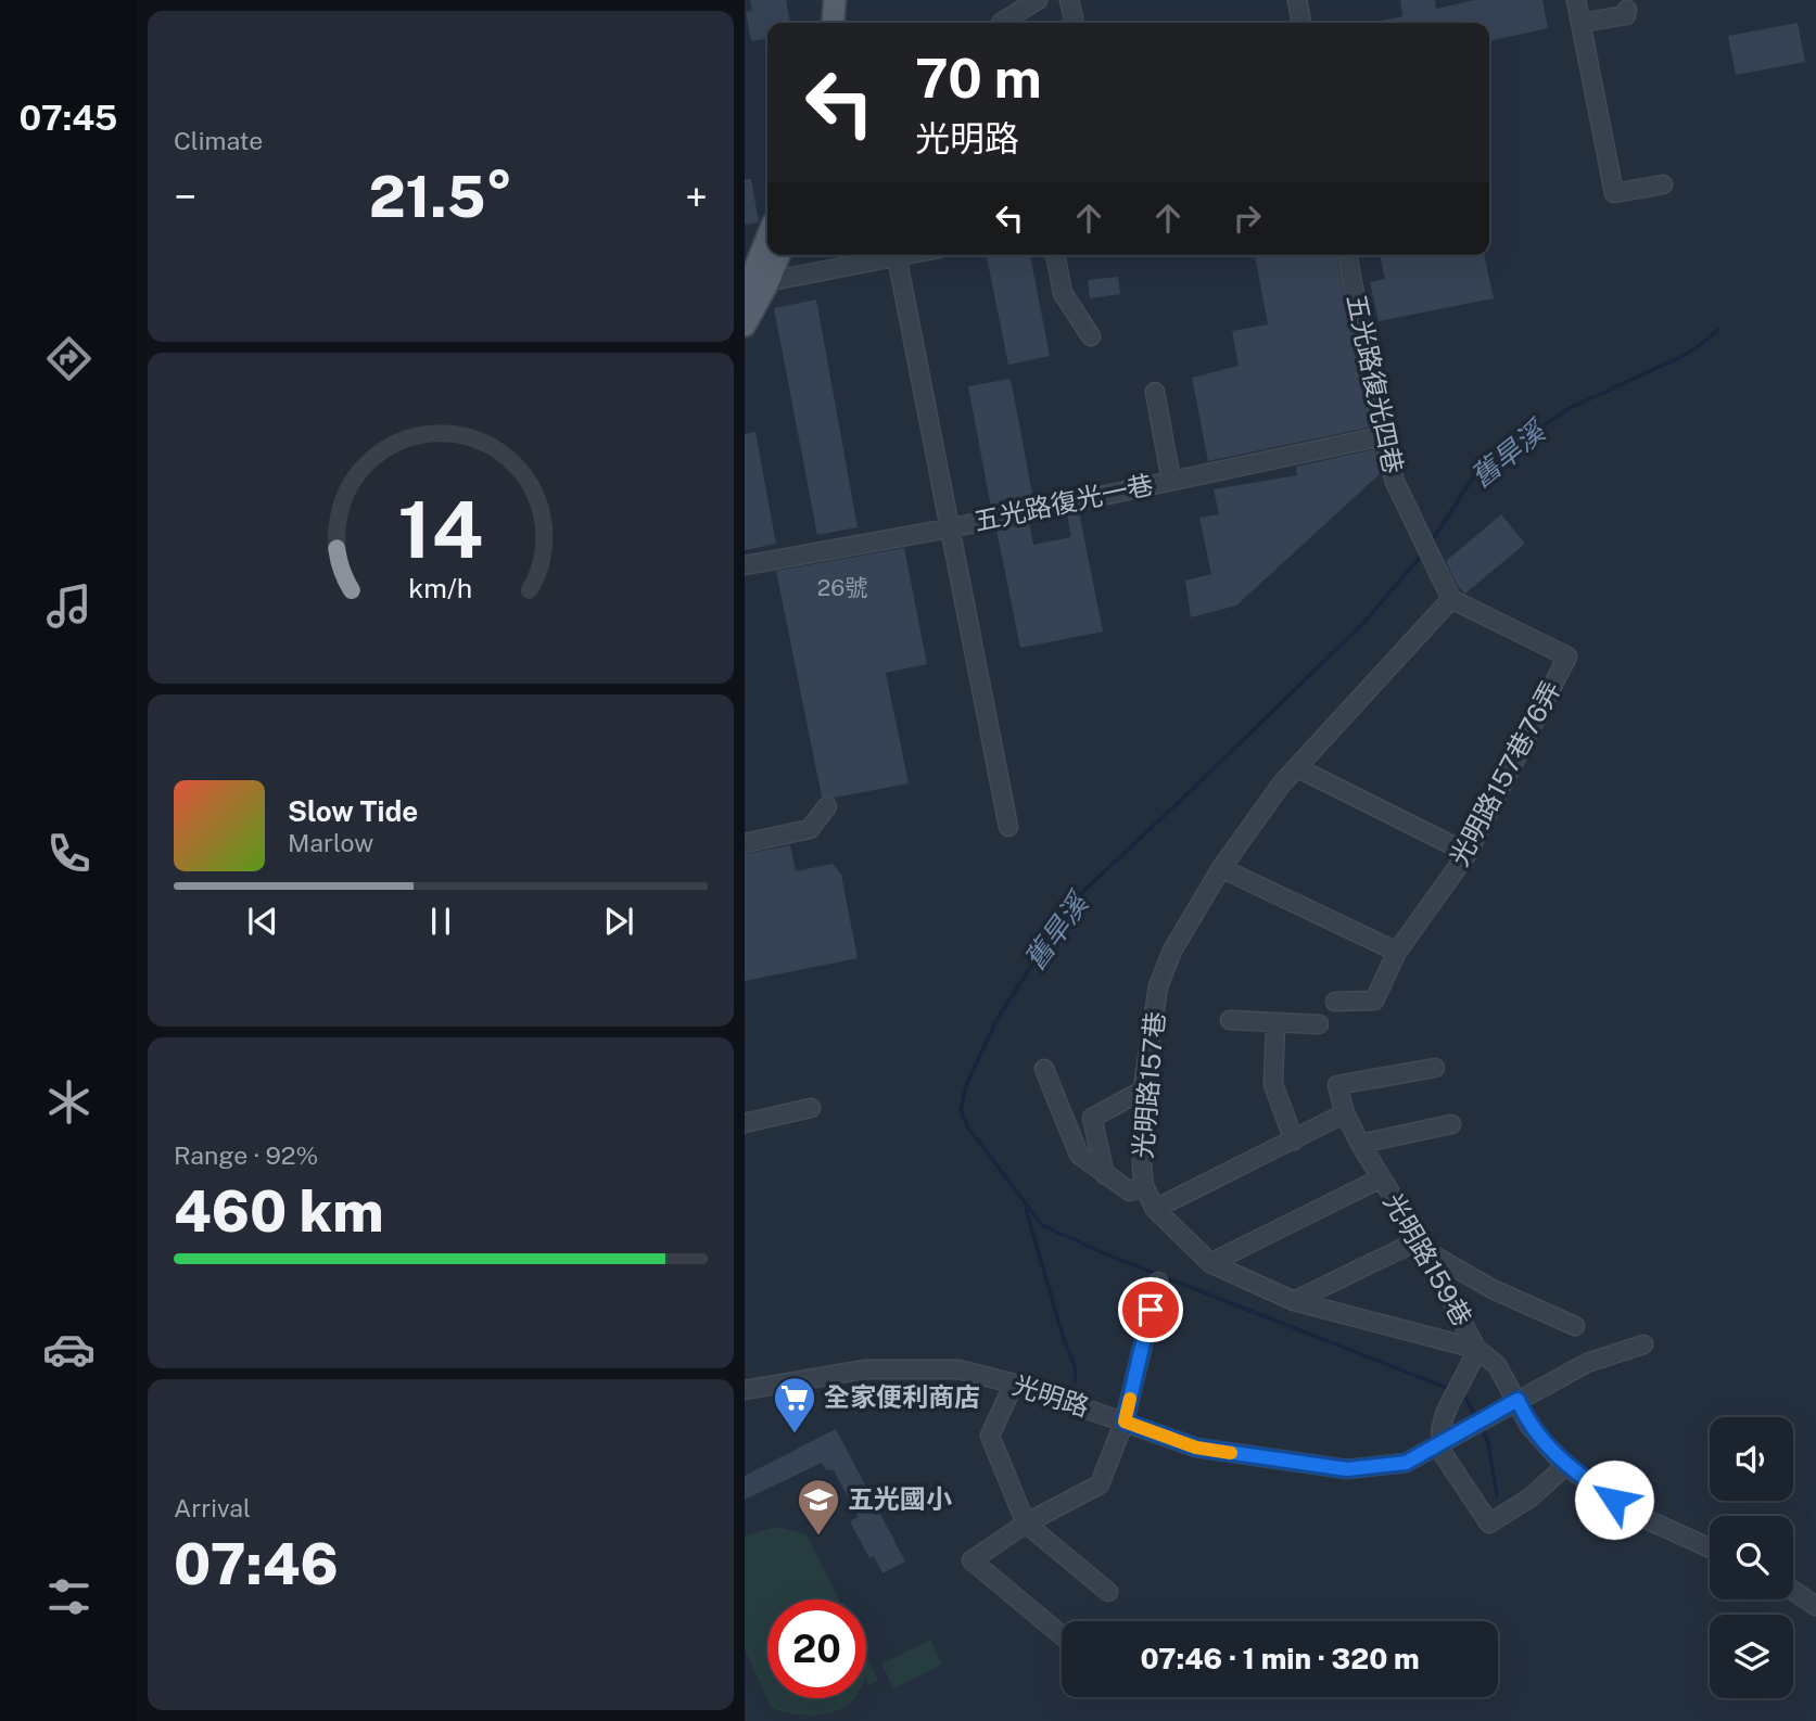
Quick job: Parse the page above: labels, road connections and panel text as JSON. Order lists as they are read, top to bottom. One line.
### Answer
{"streets":{"street":["五光路復光四巷","五光路復光一巷","光明路157巷76弄","光明路157巷","光明路159巷","光明路"]},"crossings":[["五光路復光四巷","五光路復光一巷"],["五光路復光四巷","光明路157巷76弄"],["五光路復光四巷","光明路157巷"],["光明路157巷76弄","光明路157巷"],["光明路157巷","光明路159巷"],["光明路159巷","光明路"]],"water":["舊旱溪"],"places":{"supermarket":["全家便利商店"],"school or university":["五光國小"]},"house_numbers":["26號"],"page":{"tabs":"07:45","tile":["Climate",["Range · 92%","460 km"],["Arrival","07:46"]],"turn":["70 m","光明路"],"heat":["−","21.5°","+"],"song":["Slow Tide","Marlow"],"limit":"20","trip":"07:46 · 1 min · 320 m","gauge":["14","km/h"]}}
